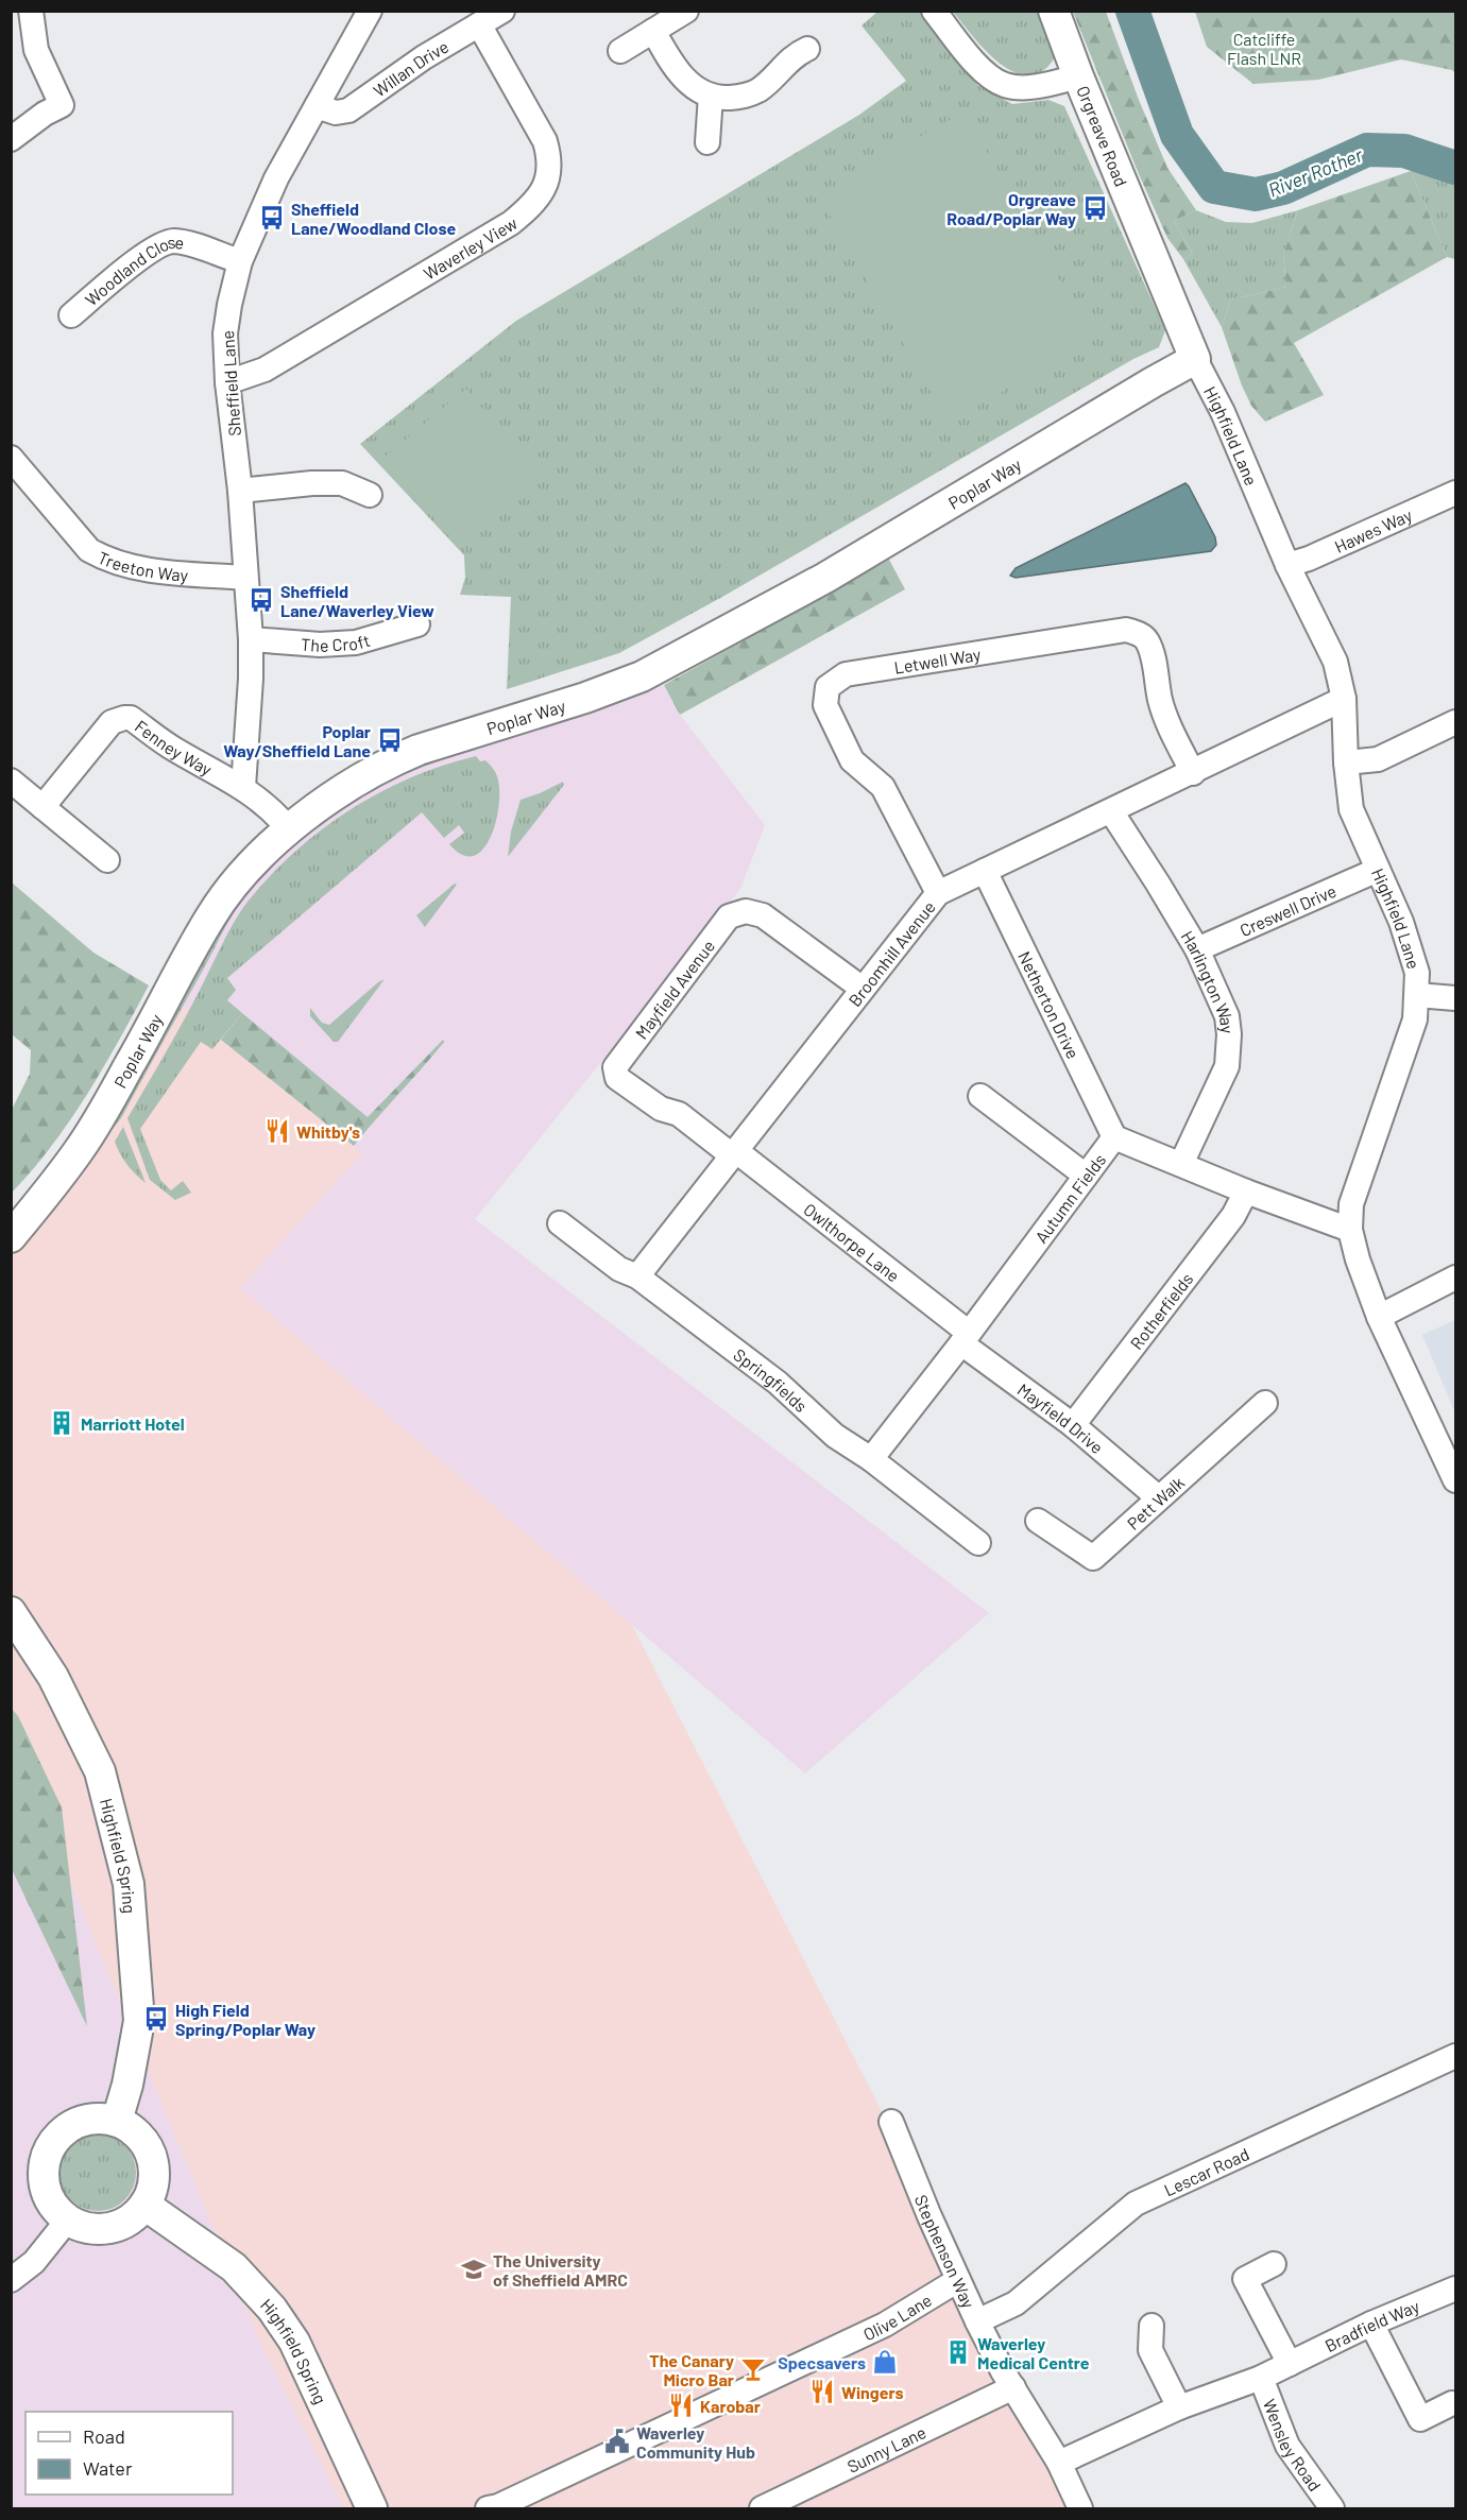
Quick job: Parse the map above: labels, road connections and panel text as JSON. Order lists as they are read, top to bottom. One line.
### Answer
{"streets":{"main road":["Orgreave Road","Poplar Way","Highfield Spring"],"street":["Willan Drive","Waverley View","Woodland Close","Sheffield Lane","Highfield Lane","Hawes Way","Treeton Way","The Croft","Letwell Way","Fenney Way","Creswell Drive","Broomhill Avenue","Harlington Way","Mayfield Avenue","Netherton Drive","Autumn Fields","Owlthorpe Lane","Rotherfields","Springfields","Mayfield Drive","Pett Walk","Lescar Road","Stephenson Way","Olive Lane","Bradfield Way","Wensley Road","Sunny Lane"]},"crossings":[["Willan Drive","Waverley View"],["Willan Drive","Sheffield Lane"],["Orgreave Road","Highfield Lane"],["Orgreave Road","Poplar Way"],["Waverley View","Sheffield Lane"],["Woodland Close","Sheffield Lane"],["Sheffield Lane","Treeton Way"],["Sheffield Lane","The Croft"],["Sheffield Lane","Fenney Way"],["Highfield Lane","Poplar Way"],["Highfield Lane","Hawes Way"],["Highfield Lane","Creswell Drive"],["Highfield Lane","Broomhill Avenue"],["Highfield Lane","Autumn Fields"],["Poplar Way","Fenney Way"],["Letwell Way","Broomhill Avenue"],["Creswell Drive","Harlington Way"],["Broomhill Avenue","Harlington Way"],["Broomhill Avenue","Mayfield Avenue"],["Broomhill Avenue","Netherton Drive"],["Broomhill Avenue","Owlthorpe Lane"],["Broomhill Avenue","Springfields"],["Harlington Way","Autumn Fields"],["Mayfield Avenue","Owlthorpe Lane"],["Netherton Drive","Autumn Fields"],["Autumn Fields","Owlthorpe Lane"],["Autumn Fields","Rotherfields"],["Autumn Fields","Springfields"],["Autumn Fields","Mayfield Drive"],["Owlthorpe Lane","Mayfield Drive"],["Rotherfields","Mayfield Drive"],["Mayfield Drive","Pett Walk"],["Lescar Road","Stephenson Way"],["Stephenson Way","Olive Lane"],["Stephenson Way","Bradfield Way"],["Stephenson Way","Sunny Lane"],["Bradfield Way","Wensley Road"]],"water":["River Rother"],"parks":["Catcliffe Flash LNR"],"places":{"bus stop":["Orgreave Road/Poplar Way","Sheffield Lane/Woodland Close","Sheffield Lane/Waverley View","Poplar Way/Sheffield Lane","High Field Spring/Poplar Way"],"restaurant":["Whitby's","Wingers","Karobar"],"building":["Marriott Hotel","Waverley Medical Centre"],"school or university":["The University of Sheffield AMRC"],"shop":["Specsavers"],"bar":["The Canary Micro Bar"],"public building":["Waverley Community Hub"]},"legend":["Road","Water"]}
